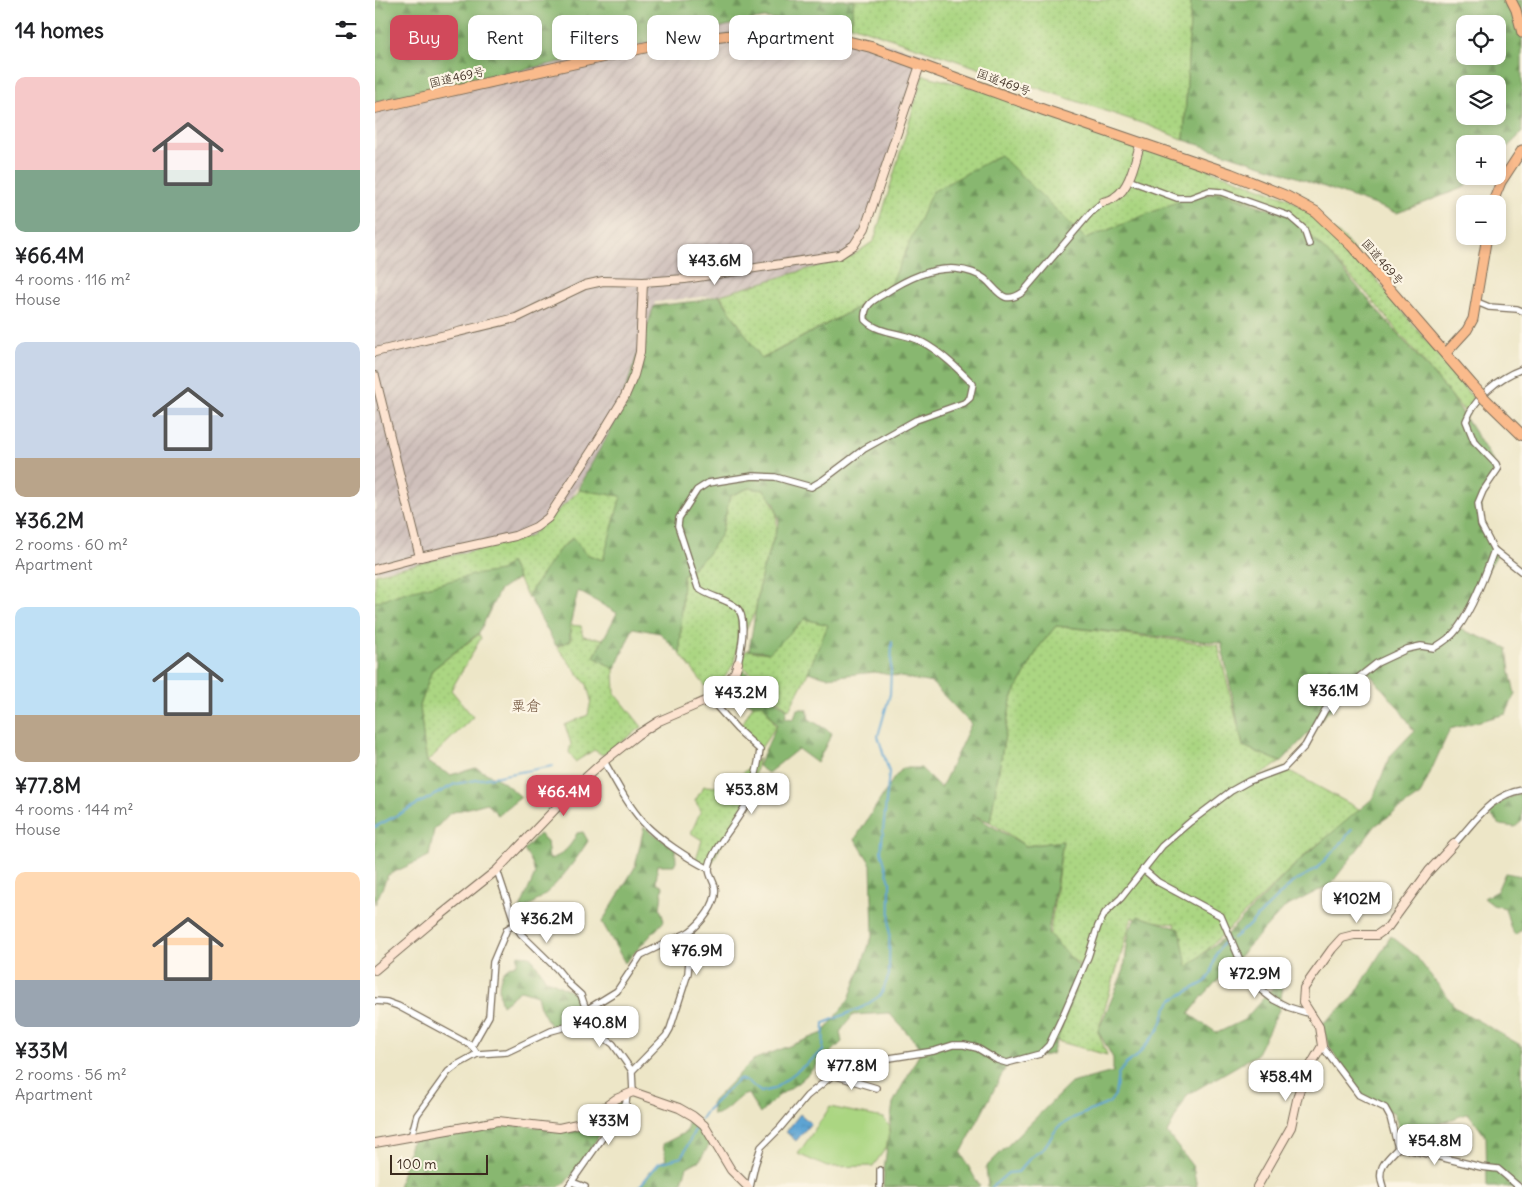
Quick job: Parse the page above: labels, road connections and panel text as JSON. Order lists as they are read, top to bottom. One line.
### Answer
{"streets":{"highway":["国道469号"]},"districts":["粟倉"],"scale_bar":"100 m","page":{"heading":"14 homes","map_buttons":["+","−"],"chip":["Buy","Rent","Filters","New","Apartment"],"list":[{"name":"¥66.4M","note":"4 rooms · 116 m² · House"},{"name":"¥36.2M","note":"2 rooms · 60 m² · Apartment"},{"name":"¥77.8M","note":"4 rooms · 144 m² · House"},{"name":"¥33M","note":"2 rooms · 56 m² · Apartment"}],"price":["¥43.6M","¥36.1M","¥43.2M","¥53.8M","¥66.4M","¥102M","¥36.2M","¥76.9M","¥72.9M","¥40.8M","¥77.8M","¥58.4M","¥33M","¥54.8M"],"scale":"100 m"}}
